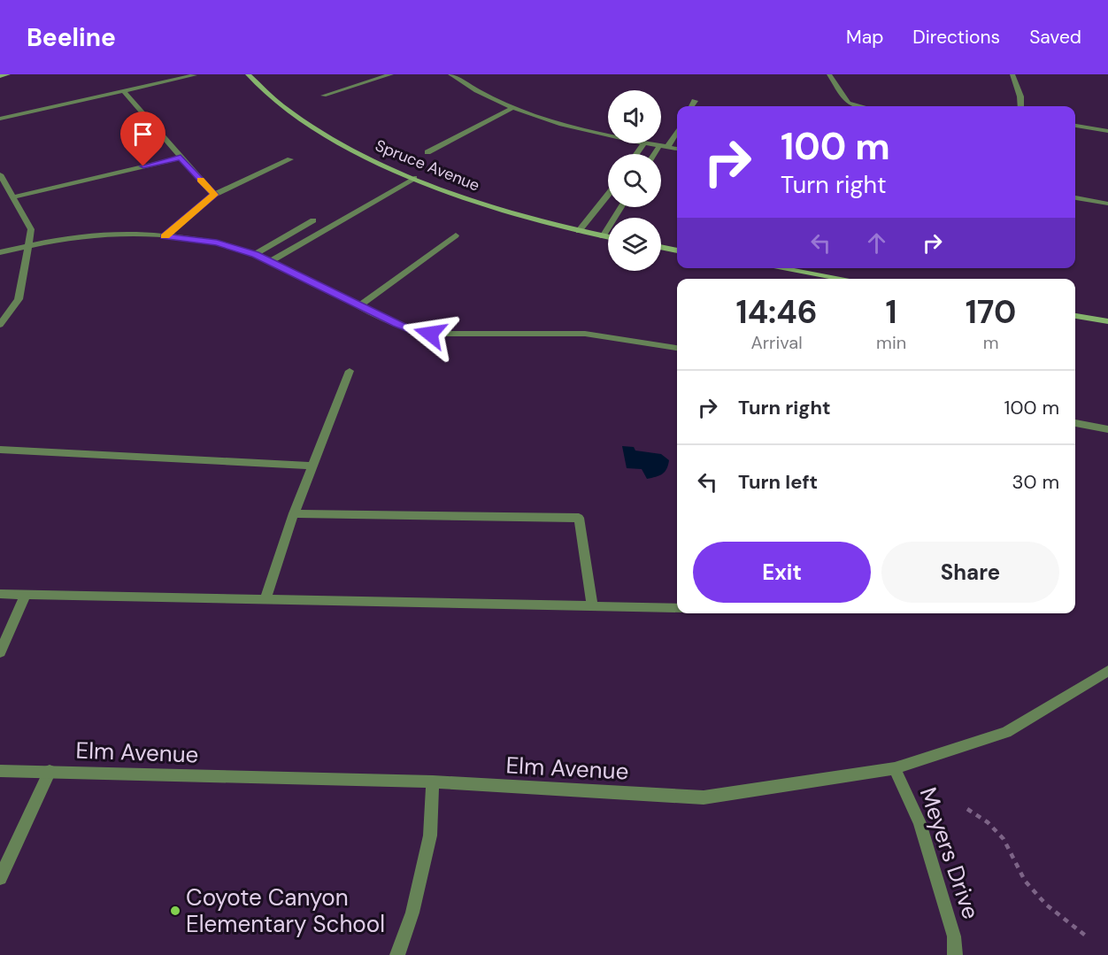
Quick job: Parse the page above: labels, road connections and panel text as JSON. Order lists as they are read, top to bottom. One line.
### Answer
{"streets":{"street":["Spruce Avenue","Elm Avenue","Meyers Drive"]},"crossings":[["Elm Avenue","Meyers Drive"]],"places":["Coyote Canyon Elementary School"],"page":{"header":"Beeline","nav":["Map","Directions","Saved"],"turn":["100 m","Turn right"],"eta":["14:46","Arrival","1","min","170","m"],"list":[{"name":"Turn right","value":"100 m"},{"name":"Turn left","value":"30 m"}],"buttons":["Exit","Share"]}}
